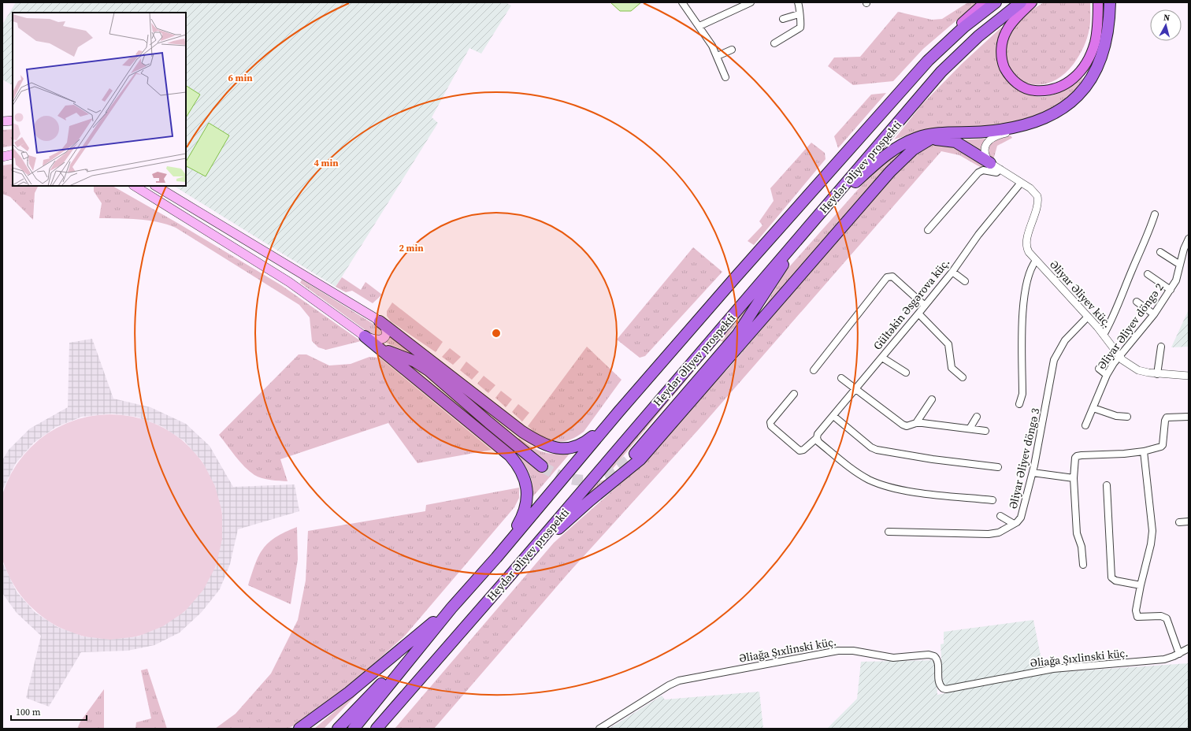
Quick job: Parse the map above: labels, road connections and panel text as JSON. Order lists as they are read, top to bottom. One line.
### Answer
{"streets":{"highway":["Heydər Əliyev prospekti"],"street":["Əliyar Əliyev küç.","Gültəkin Əsgərova küç.","Əliyar Əliyev döngə 2","Əliyar Əliyev döngə 3","Əliağa Şıxlinski küç."]},"crossings":[["Əliyar Əliyev küç.","Gültəkin Əsgərova küç."],["Əliyar Əliyev küç.","Əliyar Əliyev döngə 2"],["Əliyar Əliyev küç.","Əliyar Əliyev döngə 3"]],"scale_bar":"100 m","north":"top","rings":["6 min","4 min","2 min"]}
